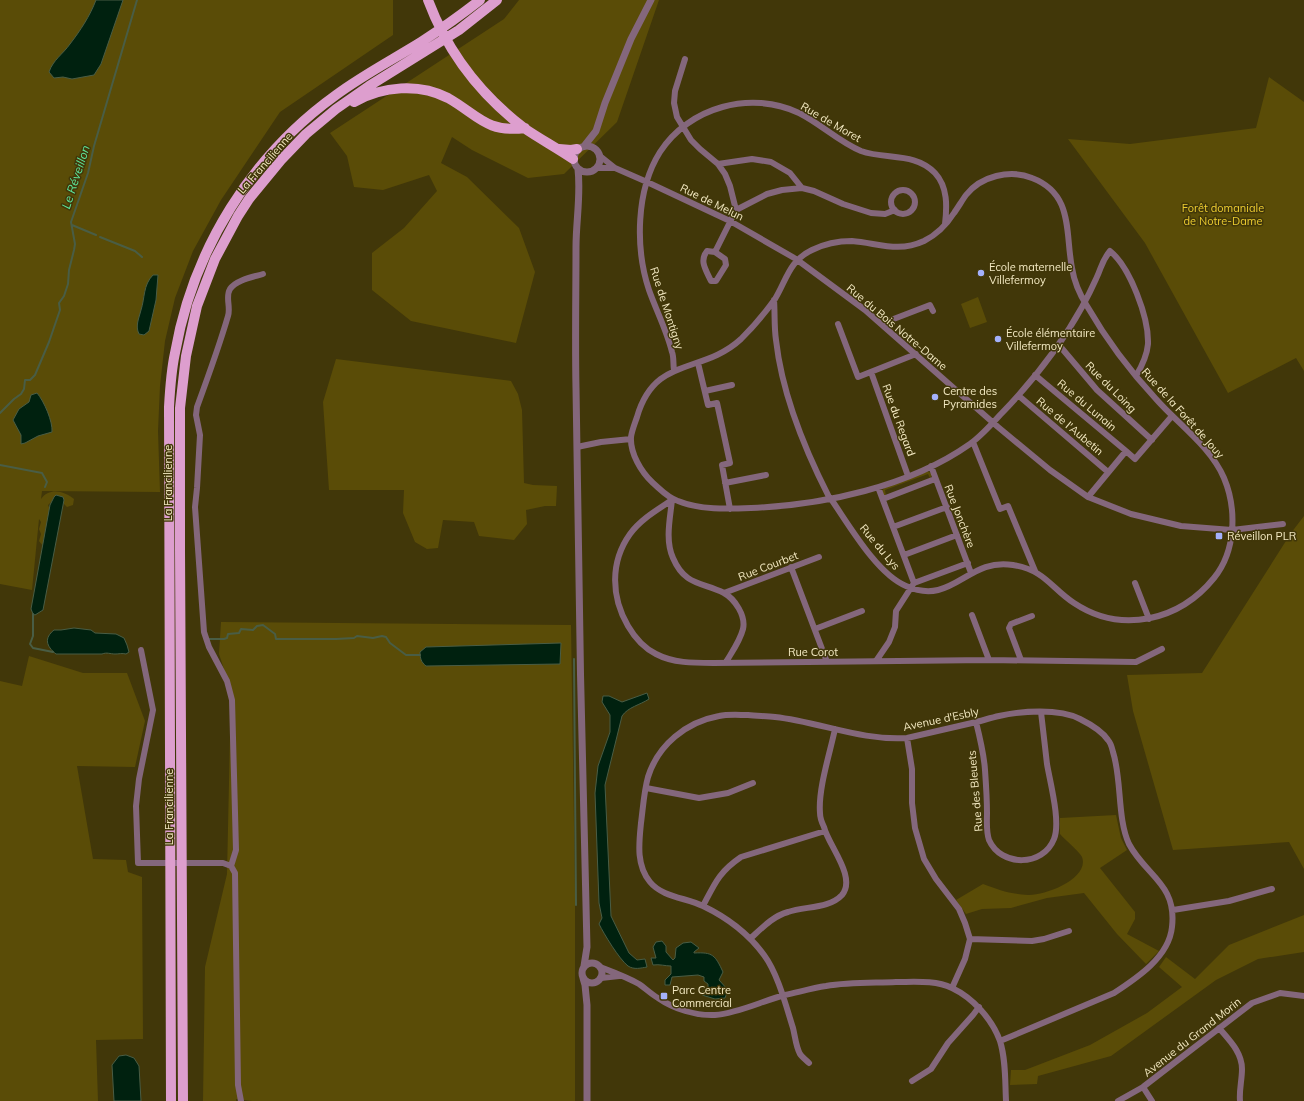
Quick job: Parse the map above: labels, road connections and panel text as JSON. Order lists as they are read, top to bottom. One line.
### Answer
{"streets":{"highway":["La Francilienne"],"street":["Rue de Moret","Rue de Melun","Rue de Montigny","Rue du Bois Notre-Dame","Rue du Loing","Rue du Lunain","Rue de la Forêt de Jouy","Rue du Regard","Rue de l'Aubetin","Rue Jonchère","Rue du Lys","Rue Courbet","Rue Corot","Avenue d'Esbly","Rue des Bleuets","Avenue du Grand Morin"]},"crossings":[["Rue de Moret","Rue de Melun"],["Rue de Moret","Rue de Montigny"],["Rue de Moret","Rue de la Forêt de Jouy"],["Rue de Melun","Rue de Montigny"],["Rue de Melun","Rue du Bois Notre-Dame"],["Rue de Melun","Rue de la Forêt de Jouy"],["Rue du Bois Notre-Dame","Rue de la Forêt de Jouy"],["Rue du Bois Notre-Dame","Rue du Lys"],["Rue de la Forêt de Jouy","Rue du Lys"],["Rue Jonchère","Rue du Lys"],["Avenue d'Esbly","Rue des Bleuets"]],"water":["Le Réveillon"],"parks":["Forêt domaniale de Notre-Dame"],"places":{"other":["École maternelle Villefermoy","École élémentaire Villefermoy","Centre des Pyramides"],"transit":["Réveillon PLR","Parc Centre Commercial"]}}
